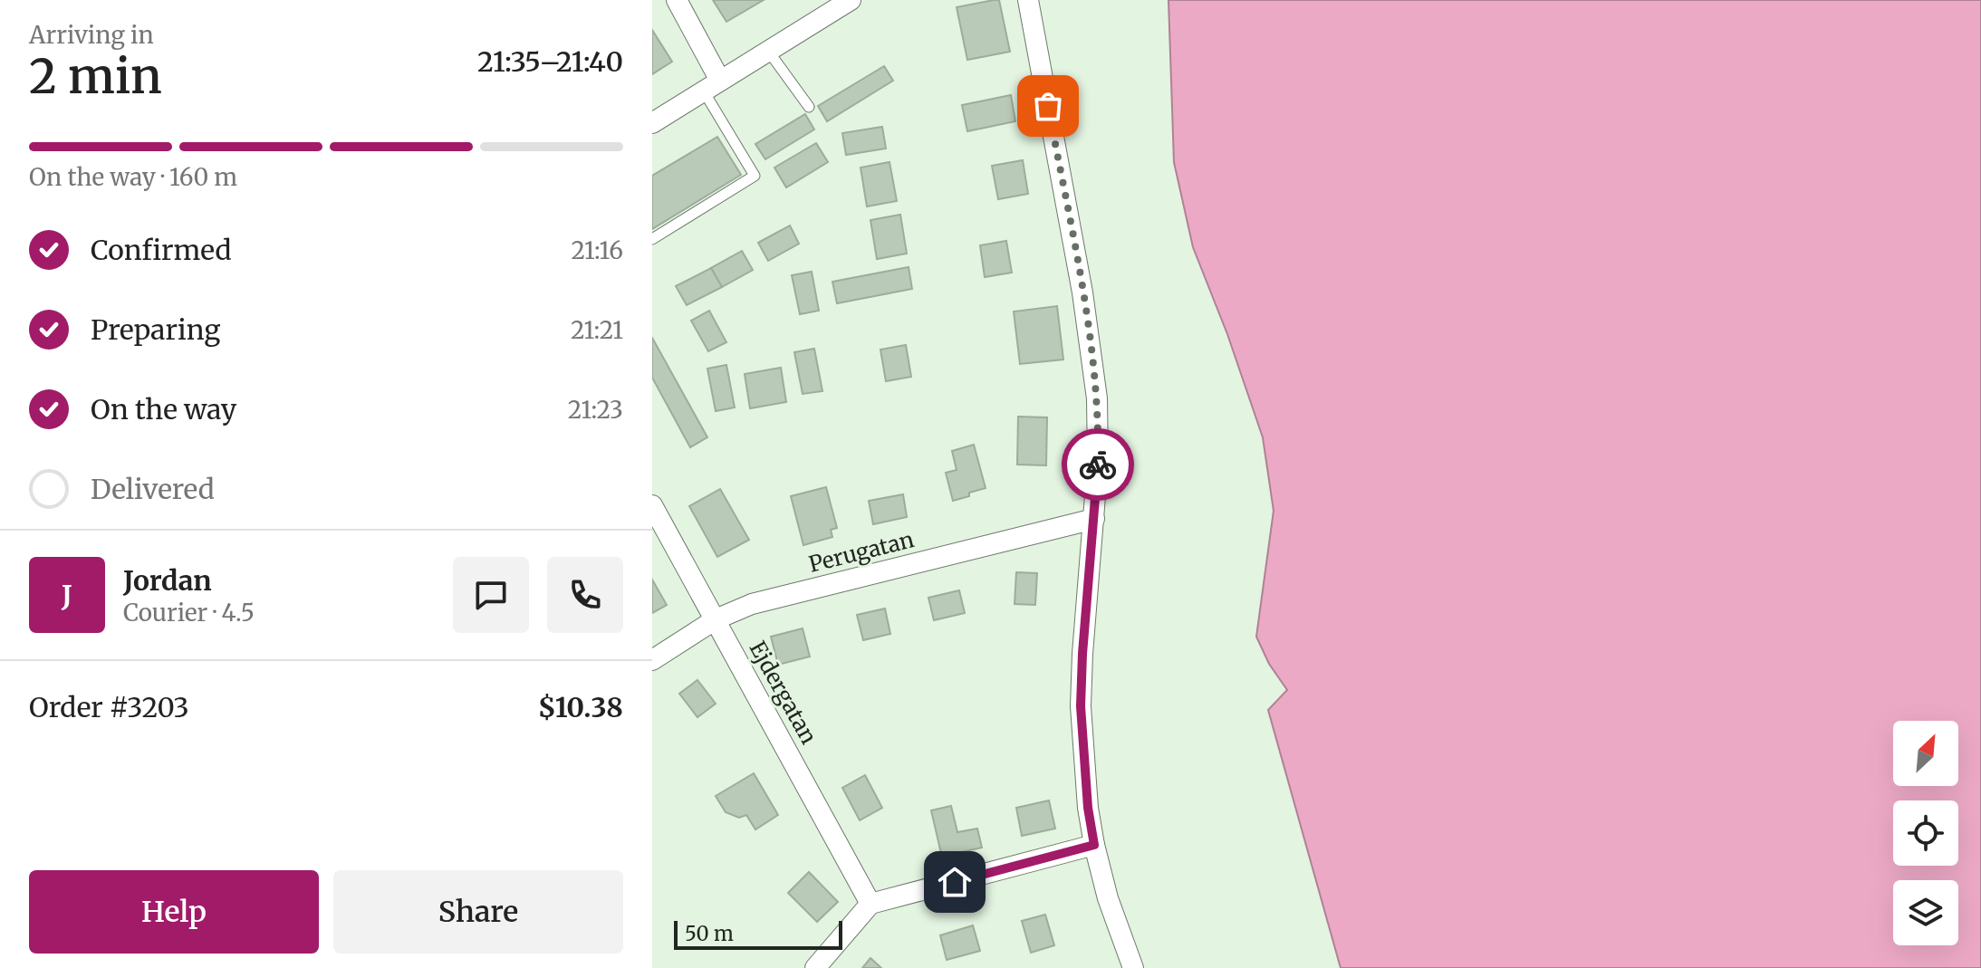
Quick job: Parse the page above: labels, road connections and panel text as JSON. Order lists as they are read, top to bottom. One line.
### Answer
{"streets":{"street":["Perugatan","Ejdergatan"]},"crossings":[["Perugatan","Ejdergatan"]],"scale_bar":"50 m","north":"top right","page":{"heading":["2 min","Arriving in","21:35–21:40"],"panel":["Jordan","Courier · 4.5","Order #3203","$10.38"],"bar":"On the way · 160 m","list":[["Confirmed","21:16"],["Preparing","21:21"],["On the way","21:23"],"Delivered"],"round":"J","buttons":["Help","Share"],"scale":"50 m"}}
